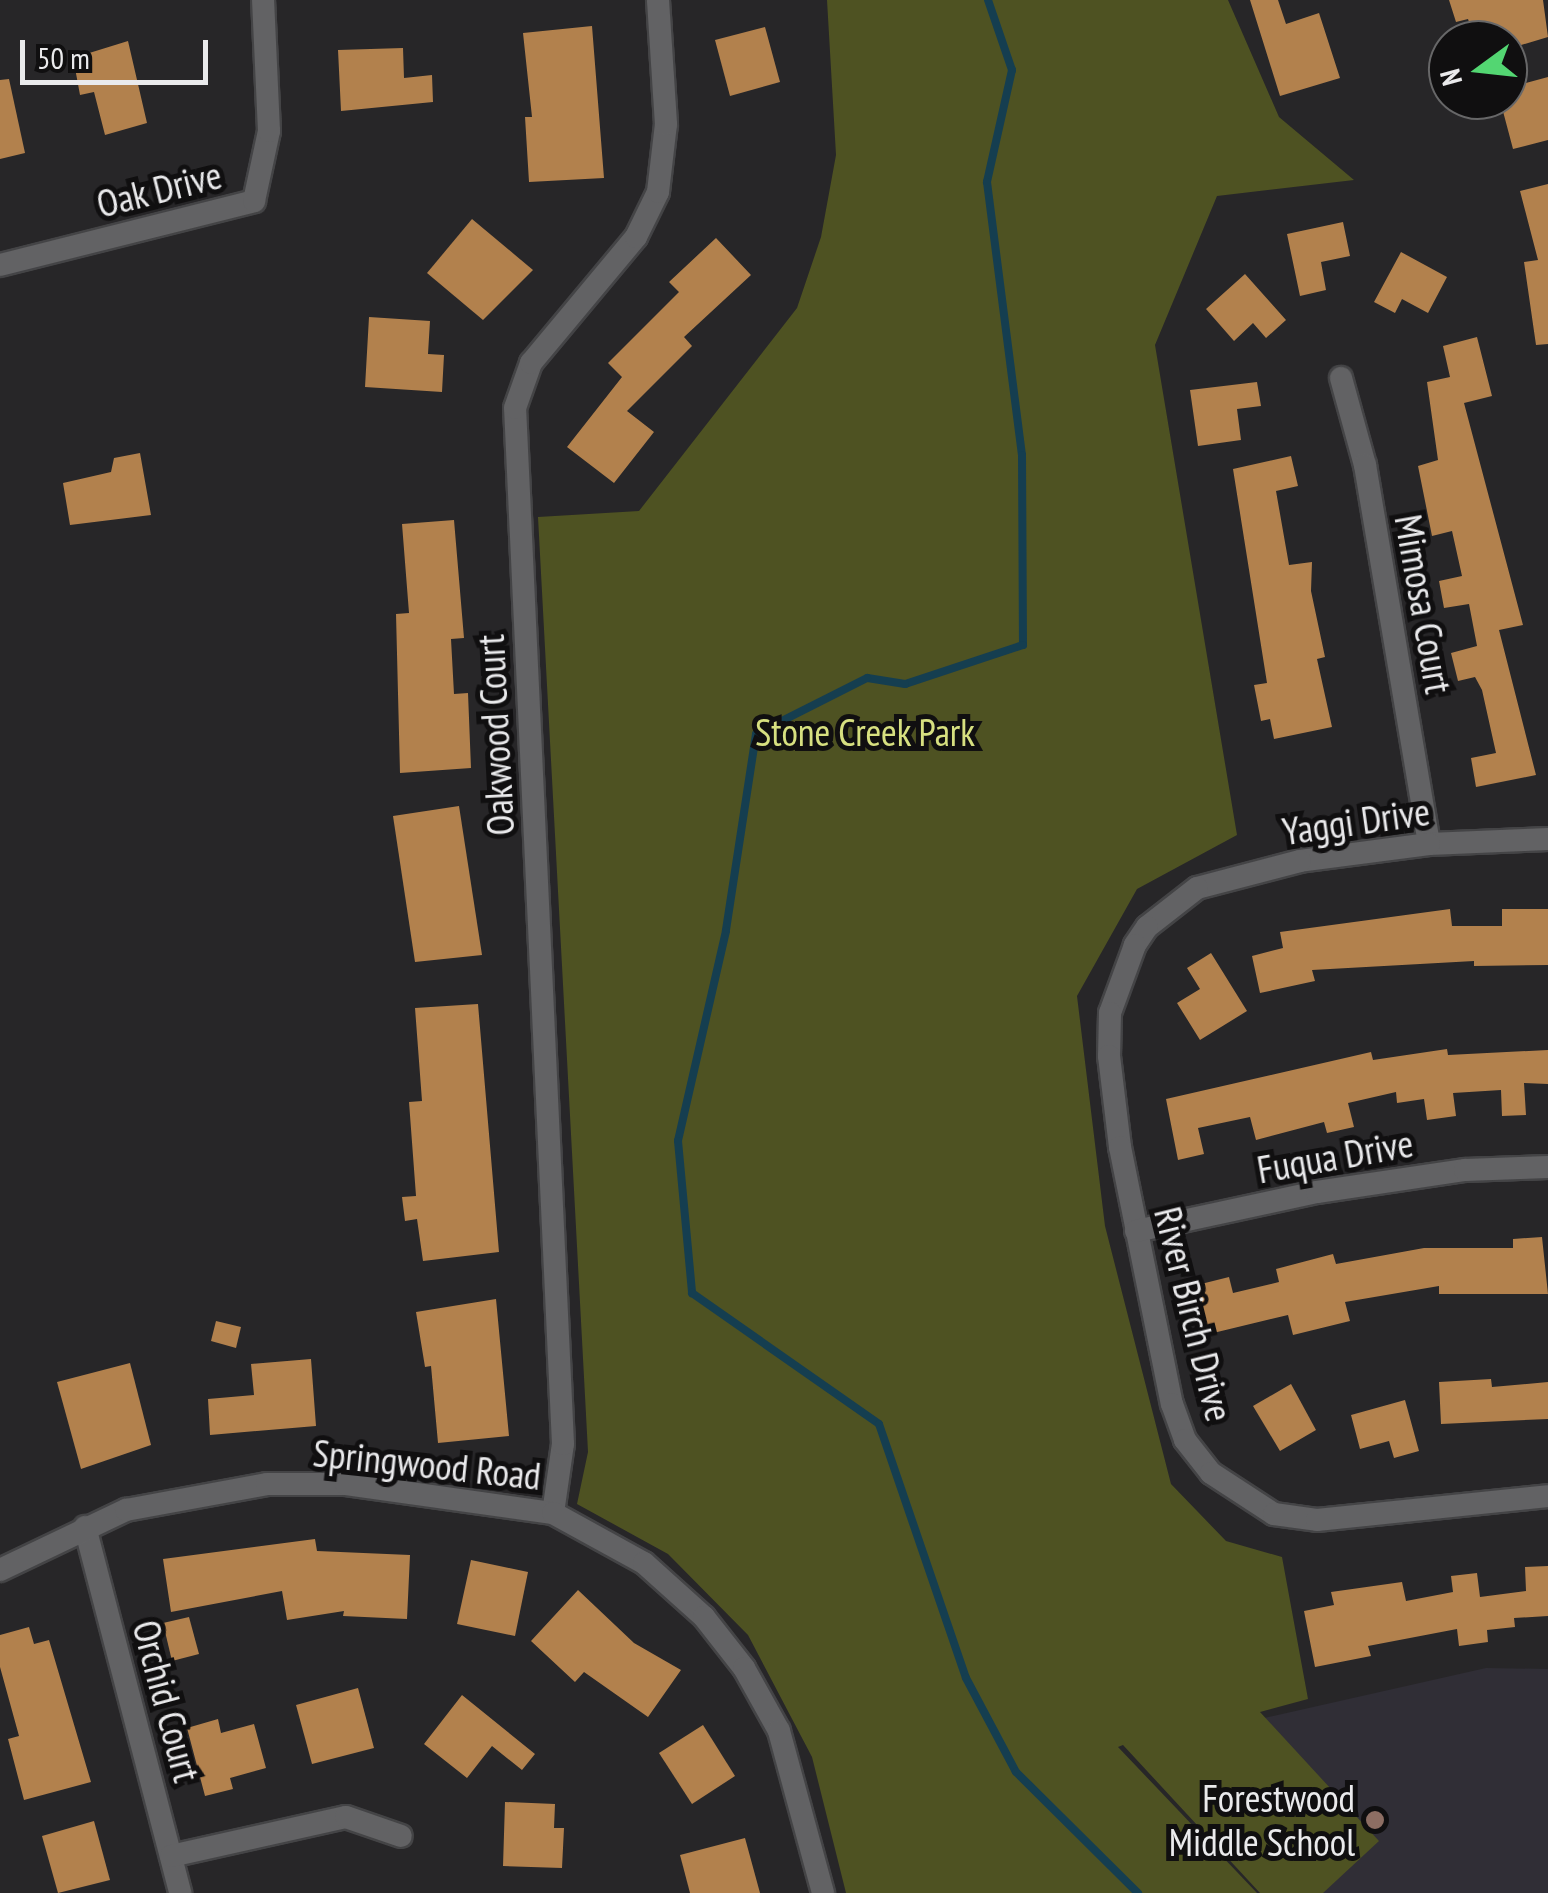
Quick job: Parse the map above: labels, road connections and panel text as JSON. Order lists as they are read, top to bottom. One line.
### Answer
{"streets":{"street":["Oak Drive","Mimosa Court","Oakwood Court","Yaggi Drive","Fuqua Drive","River Birch Drive","Springwood Road","Orchid Court"]},"crossings":[["Mimosa Court","Yaggi Drive"],["Oakwood Court","Springwood Road"],["Yaggi Drive","River Birch Drive"],["Fuqua Drive","River Birch Drive"],["Springwood Road","Orchid Court"]],"parks":["Stone Creek Park"],"places":["Forestwood Middle School"],"scale_bar":"50 m","north":"left"}
